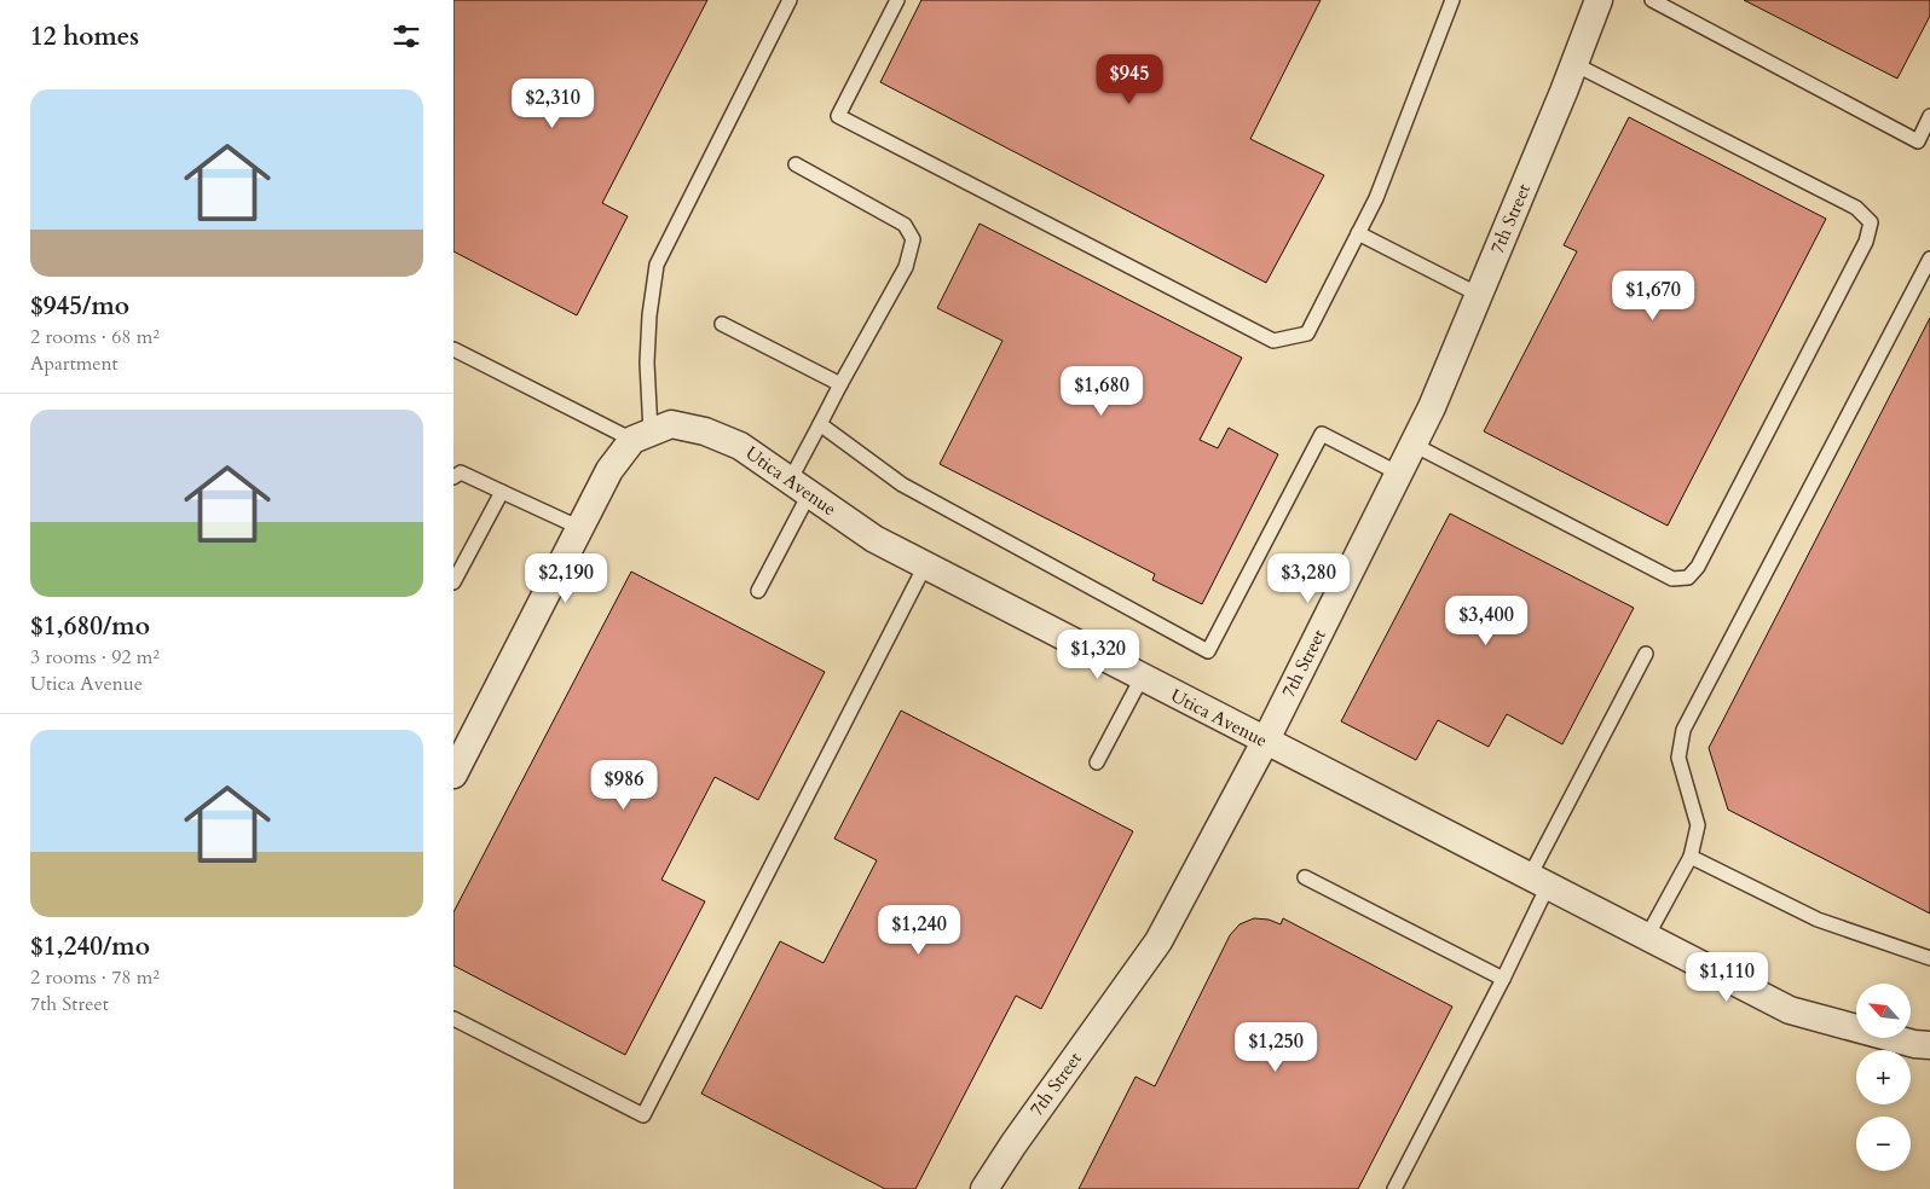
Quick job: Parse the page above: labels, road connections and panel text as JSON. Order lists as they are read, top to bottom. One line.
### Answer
{"streets":{"street":["7th Street","Utica Avenue"]},"crossings":[["7th Street","Utica Avenue"]],"north":"top left","page":{"heading":"12 homes","price":["$945","$2,310","$1,670","$1,680","$2,190","$3,280","$3,400","$1,320","$986","$1,240","$1,110","$1,250"],"list":[{"name":"$945/mo","note":"2 rooms · 68 m² · Apartment"},{"name":"$1,680/mo","note":"3 rooms · 92 m² · Utica Avenue"},{"name":"$1,240/mo","note":"2 rooms · 78 m² · 7th Street"}],"map_buttons":["+","−"]}}
